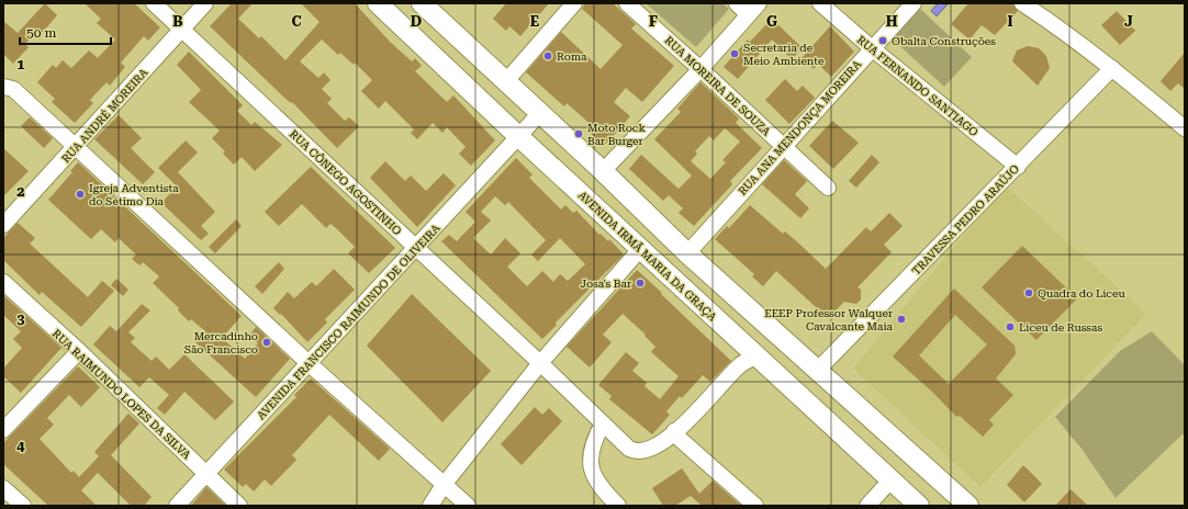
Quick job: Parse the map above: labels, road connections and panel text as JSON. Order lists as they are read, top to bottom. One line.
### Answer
{"streets":{"main road":["AVENIDA IRMÃ MARIA DA GRAÇA"],"street":["RUA MOREIRA DE SOUZA","RUA FERNANDO SANTIAGO","RUA ANDRÉ MOREIRA","RUA ANA MENDONÇA MOREIRA","RUA CÔNEGO AGOSTINHO","TRAVESSA PEDRO ARAÚJO","AVENIDA FRANCISCO RAIMUNDO DE OLIVEIRA","RUA RAIMUNDO LOPES DA SILVA"]},"crossings":[["RUA MOREIRA DE SOUZA","RUA ANA MENDONÇA MOREIRA"],["RUA FERNANDO SANTIAGO","RUA ANA MENDONÇA MOREIRA"],["RUA FERNANDO SANTIAGO","TRAVESSA PEDRO ARAÚJO"],["RUA ANDRÉ MOREIRA","RUA CÔNEGO AGOSTINHO"],["RUA CÔNEGO AGOSTINHO","AVENIDA FRANCISCO RAIMUNDO DE OLIVEIRA"],["AVENIDA IRMÃ MARIA DA GRAÇA","AVENIDA FRANCISCO RAIMUNDO DE OLIVEIRA"],["AVENIDA FRANCISCO RAIMUNDO DE OLIVEIRA","RUA RAIMUNDO LOPES DA SILVA"]],"places":["Obalta Construções","Secretaria de Meio Ambiente","Roma","Moto Rock Bar Burger","Igreja Adventista do Sétimo Dia","Josa's Bar","Quadra do Liceu","EEEP Professor Walquer Cavalcante Maia","Liceu de Russas","Mercadinho São Francisco"],"scale_bar":"50 m","grid":{"columns":["B","C","D","E","F","G","H","I","J"],"rows":["1","2","3","4"]}}
